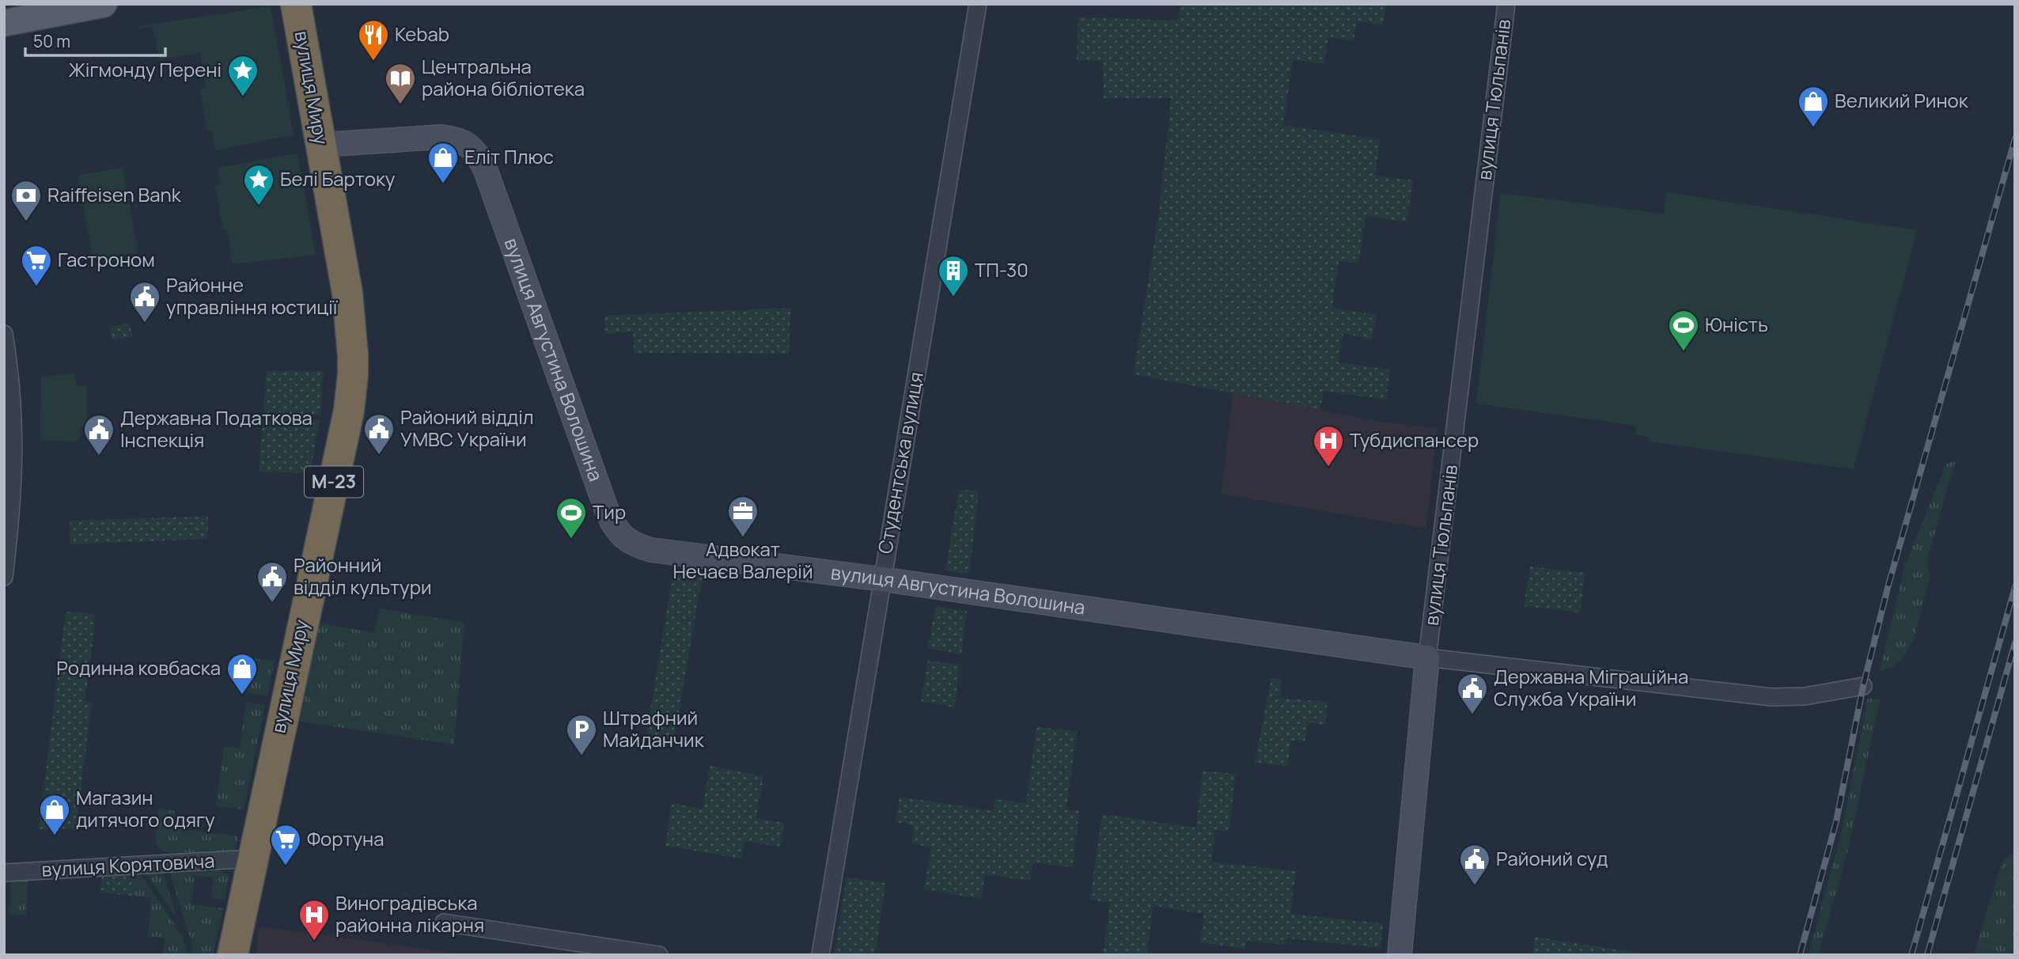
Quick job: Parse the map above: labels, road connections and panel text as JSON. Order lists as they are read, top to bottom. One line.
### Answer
{"streets":{"highway":["вулиця Миру","М-23"],"street":["вулиця Тюльпанів","вулиця Августина Волошина","Студентська вулиця","вулиця Корятовича"]},"crossings":[["вулиця Миру","вулиця Августина Волошина"],["вулиця Миру","вулиця Корятовича"],["вулиця Тюльпанів","вулиця Августина Волошина"],["вулиця Августина Волошина","Студентська вулиця"]],"places":{"restaurant":["Kebab"],"place":["Жігмонду Перені","Белі Бартоку"],"library":["Центральна района бібліотека"],"shop":["Великий Ринок","Еліт Плюс","Родинна ковбаска","Магазин дитячого одягу"],"bank":["Raiffeisen Bank"],"supermarket":["Гастроном","Фортуна"],"building":["ТП-30"],"public building":["Районне управління юстиції","Районий відділ УМВС України","Державна Податкова Інспекція","Районний відділ культури","Державна Міграційна Служба України","Районий суд"],"sports":["Юність","Тир"],"hospital":["Тубдиспансер","Виноградівська районна лікарня"],"office":["Адвокат Нечаєв Валерій"],"parking":["Штрафний Майданчик"]},"scale_bar":"50 m"}
